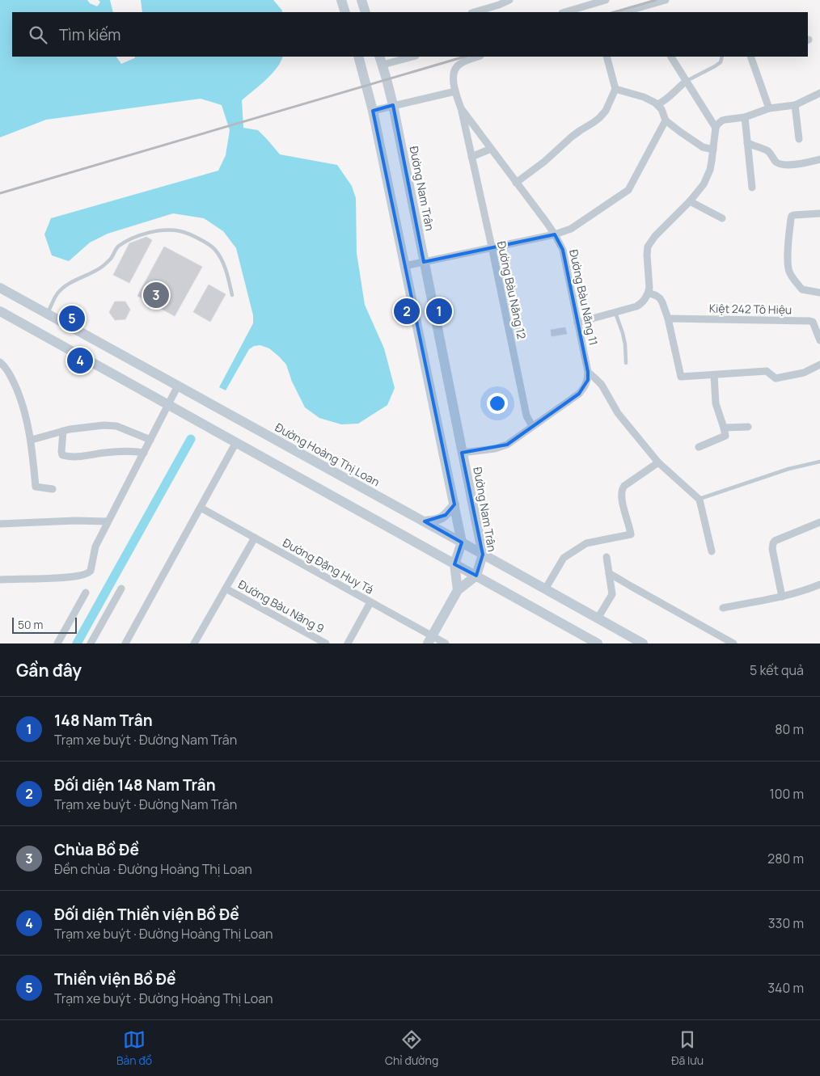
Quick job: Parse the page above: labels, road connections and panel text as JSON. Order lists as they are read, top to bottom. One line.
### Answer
{"streets":{"main road":["Đường Nam Trân","Đường Hoàng Thị Loan"],"street":["Đường Bàu Năng 12","Đường Bàu Năng 11","Kiệt 242 Tô Hiệu","Đường Đặng Huy Tá","Đường Bàu Năng 9"]},"crossings":[["Đường Nam Trân","Đường Hoàng Thị Loan"],["Đường Bàu Năng 12","Đường Bàu Năng 11"]],"scale_bar":"50 m","page":{"search":"Tìm kiếm","pins":["3","1","2","5","4"],"scale":"50 m","heading":["Gần đây","5 kết quả"],"list":[{"mark":"1","name":"148 Nam Trân","note":"Trạm xe buýt · Đường Nam Trân","value":"80 m"},{"mark":"2","name":"Đối diện 148 Nam Trân","note":"Trạm xe buýt · Đường Nam Trân","value":"100 m"},{"mark":"3","name":"Chùa Bồ Đề","note":"Đền chùa · Đường Hoàng Thị Loan","value":"280 m"},{"mark":"4","name":"Đối diện Thiền viện Bồ Đề","note":"Trạm xe buýt · Đường Hoàng Thị Loan","value":"330 m"},{"mark":"5","name":"Thiền viện Bồ Đề","note":"Trạm xe buýt · Đường Hoàng Thị Loan","value":"340 m"}],"nav":["Bản đồ","Chỉ đường","Đã lưu"]}}
